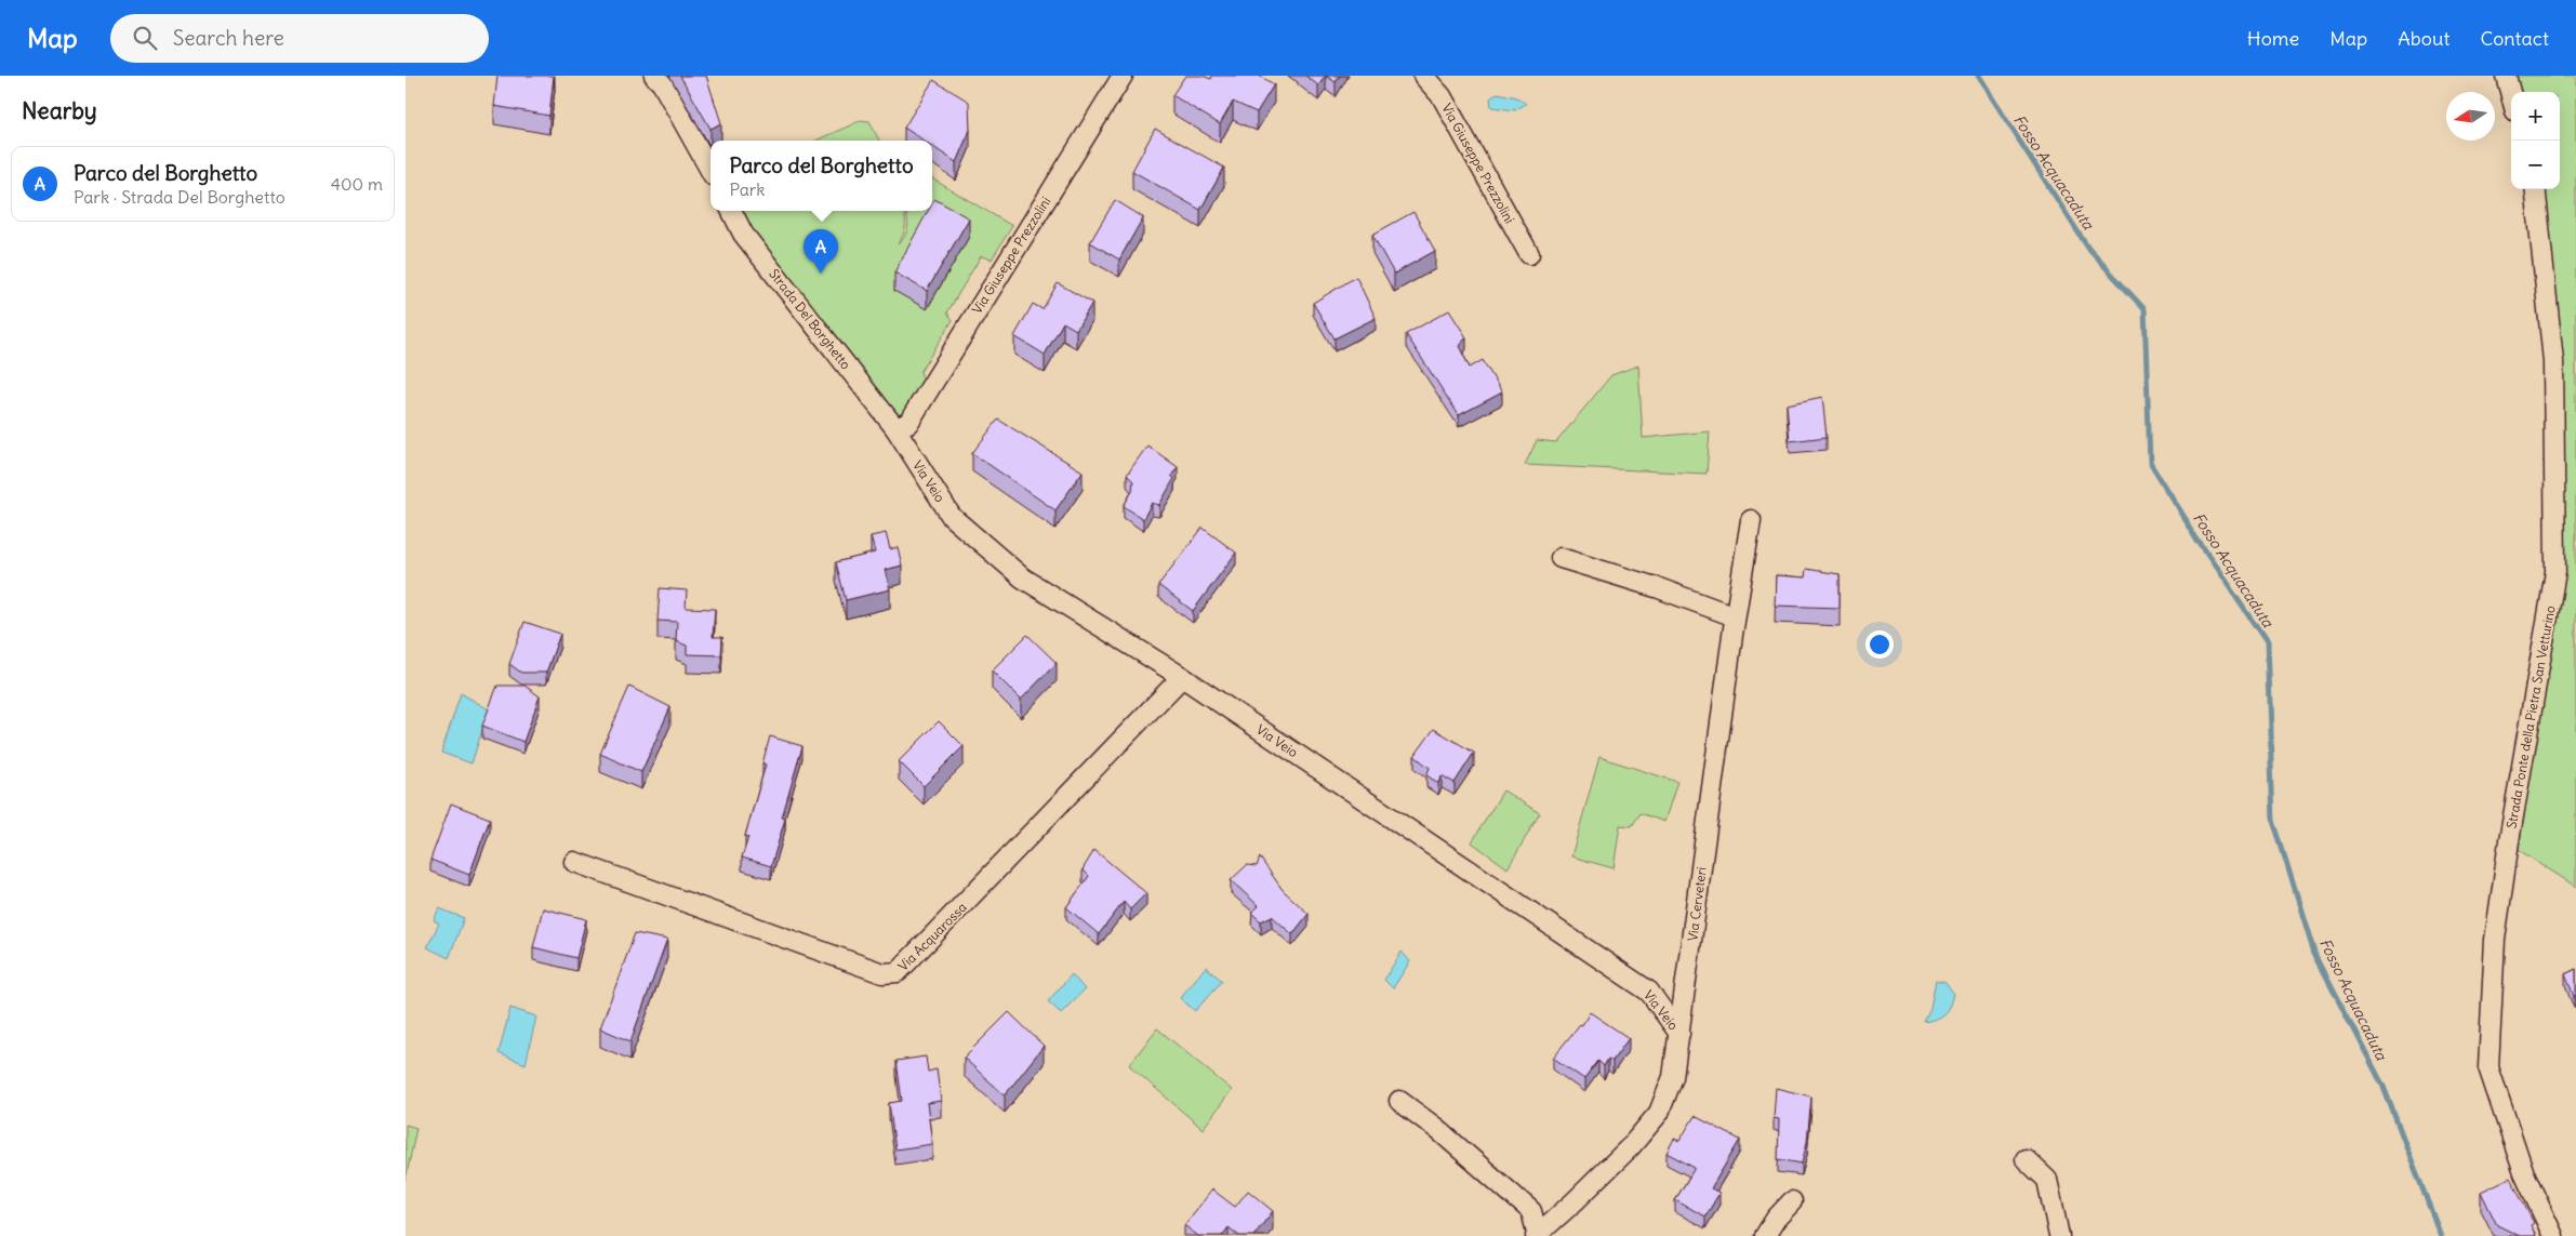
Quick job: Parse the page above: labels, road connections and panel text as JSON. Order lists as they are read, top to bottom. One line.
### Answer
{"streets":{"street":["Via Giuseppe Prezzolini","Strada Del Borghetto","Via Veio","Strada Ponte della Pietra San Vetturino","Via Cerveteri","Via Acquarossa"]},"crossings":[["Via Giuseppe Prezzolini","Strada Del Borghetto"],["Via Giuseppe Prezzolini","Via Veio"],["Strada Del Borghetto","Via Veio"],["Via Veio","Via Cerveteri"],["Via Veio","Via Acquarossa"]],"water":["Fosso Acquacaduta"],"north":"left","page":{"header":"Map","search":"Search here","nav":["Home","Map","About","Contact"],"heading":"Nearby","map_buttons":["+","−"],"popup":["Parco del Borghetto","Park"],"list":[{"mark":"A","name":"Parco del Borghetto","note":"Park · Strada Del Borghetto","value":"400 m"}],"pins":"A"}}
